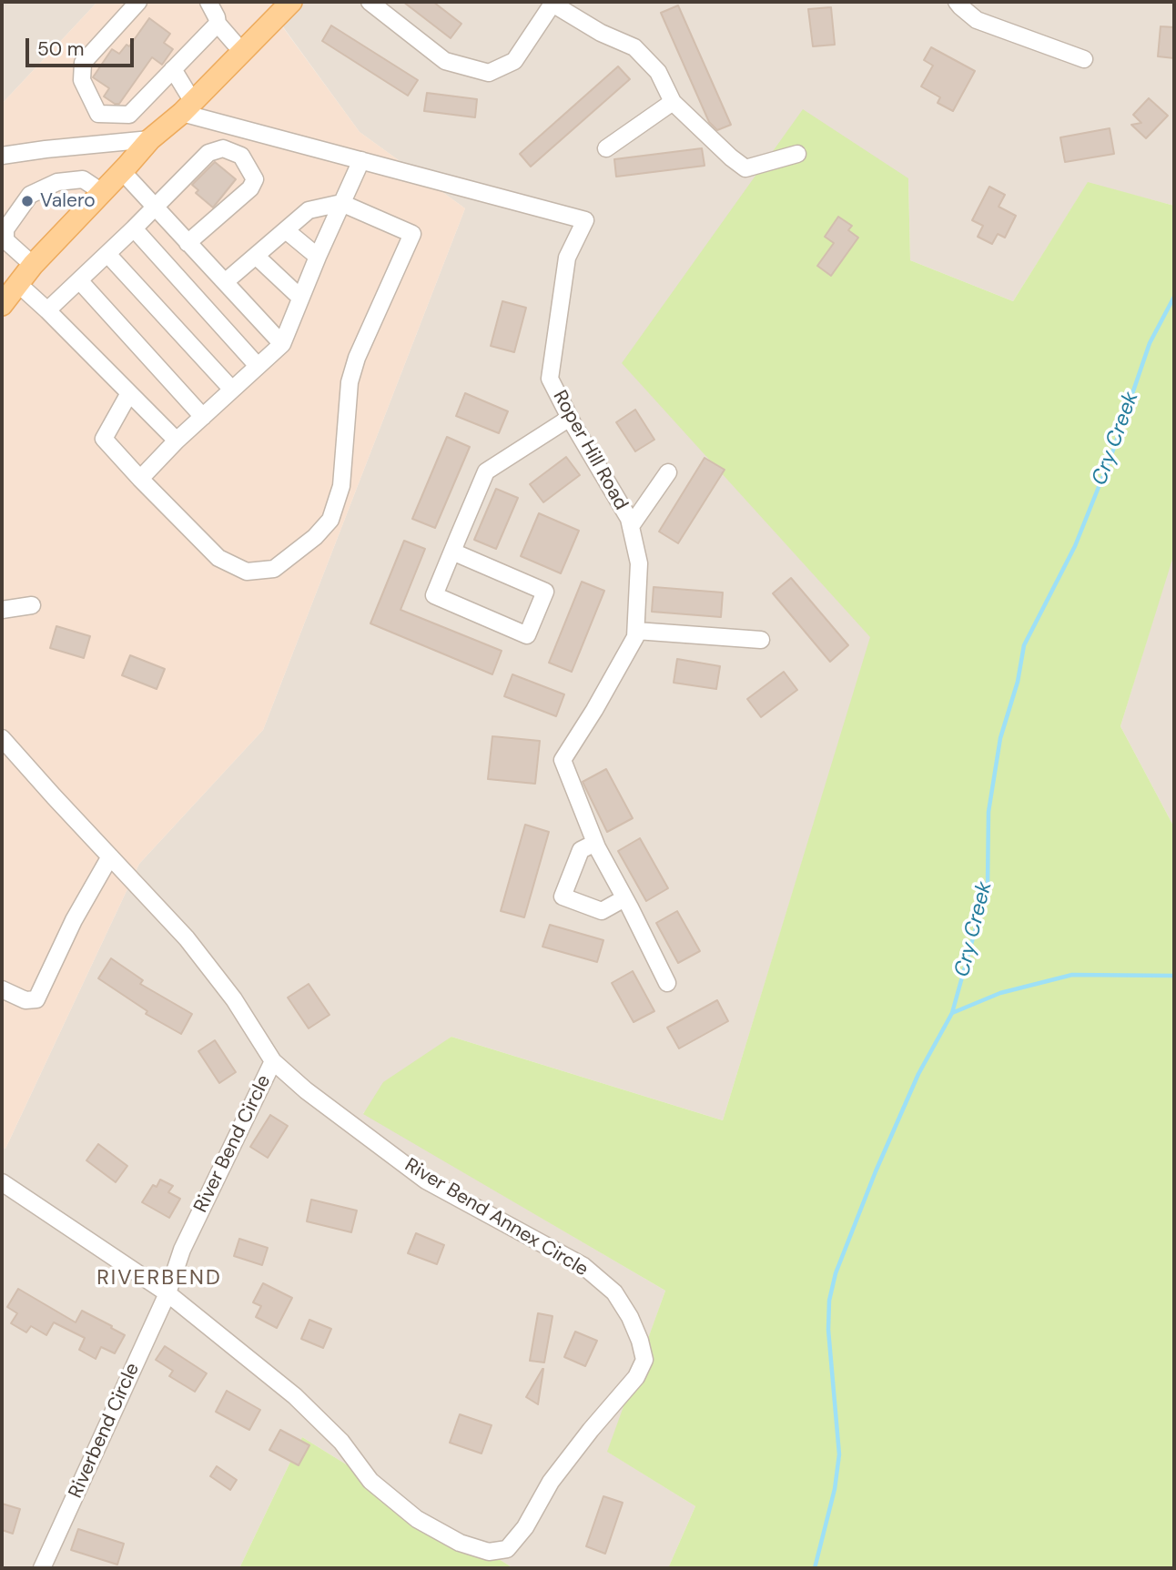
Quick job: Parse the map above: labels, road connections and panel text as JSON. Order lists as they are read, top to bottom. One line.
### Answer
{"streets":{"street":["Roper Hill Road","River Bend Circle","River Bend Annex Circle","Riverbend Circle"]},"crossings":[["River Bend Circle","River Bend Annex Circle"],["River Bend Circle","Riverbend Circle"],["River Bend Annex Circle","Riverbend Circle"]],"districts":["RIVERBEND"],"water":["Cry Creek"],"places":["Valero"],"scale_bar":"50 m"}
